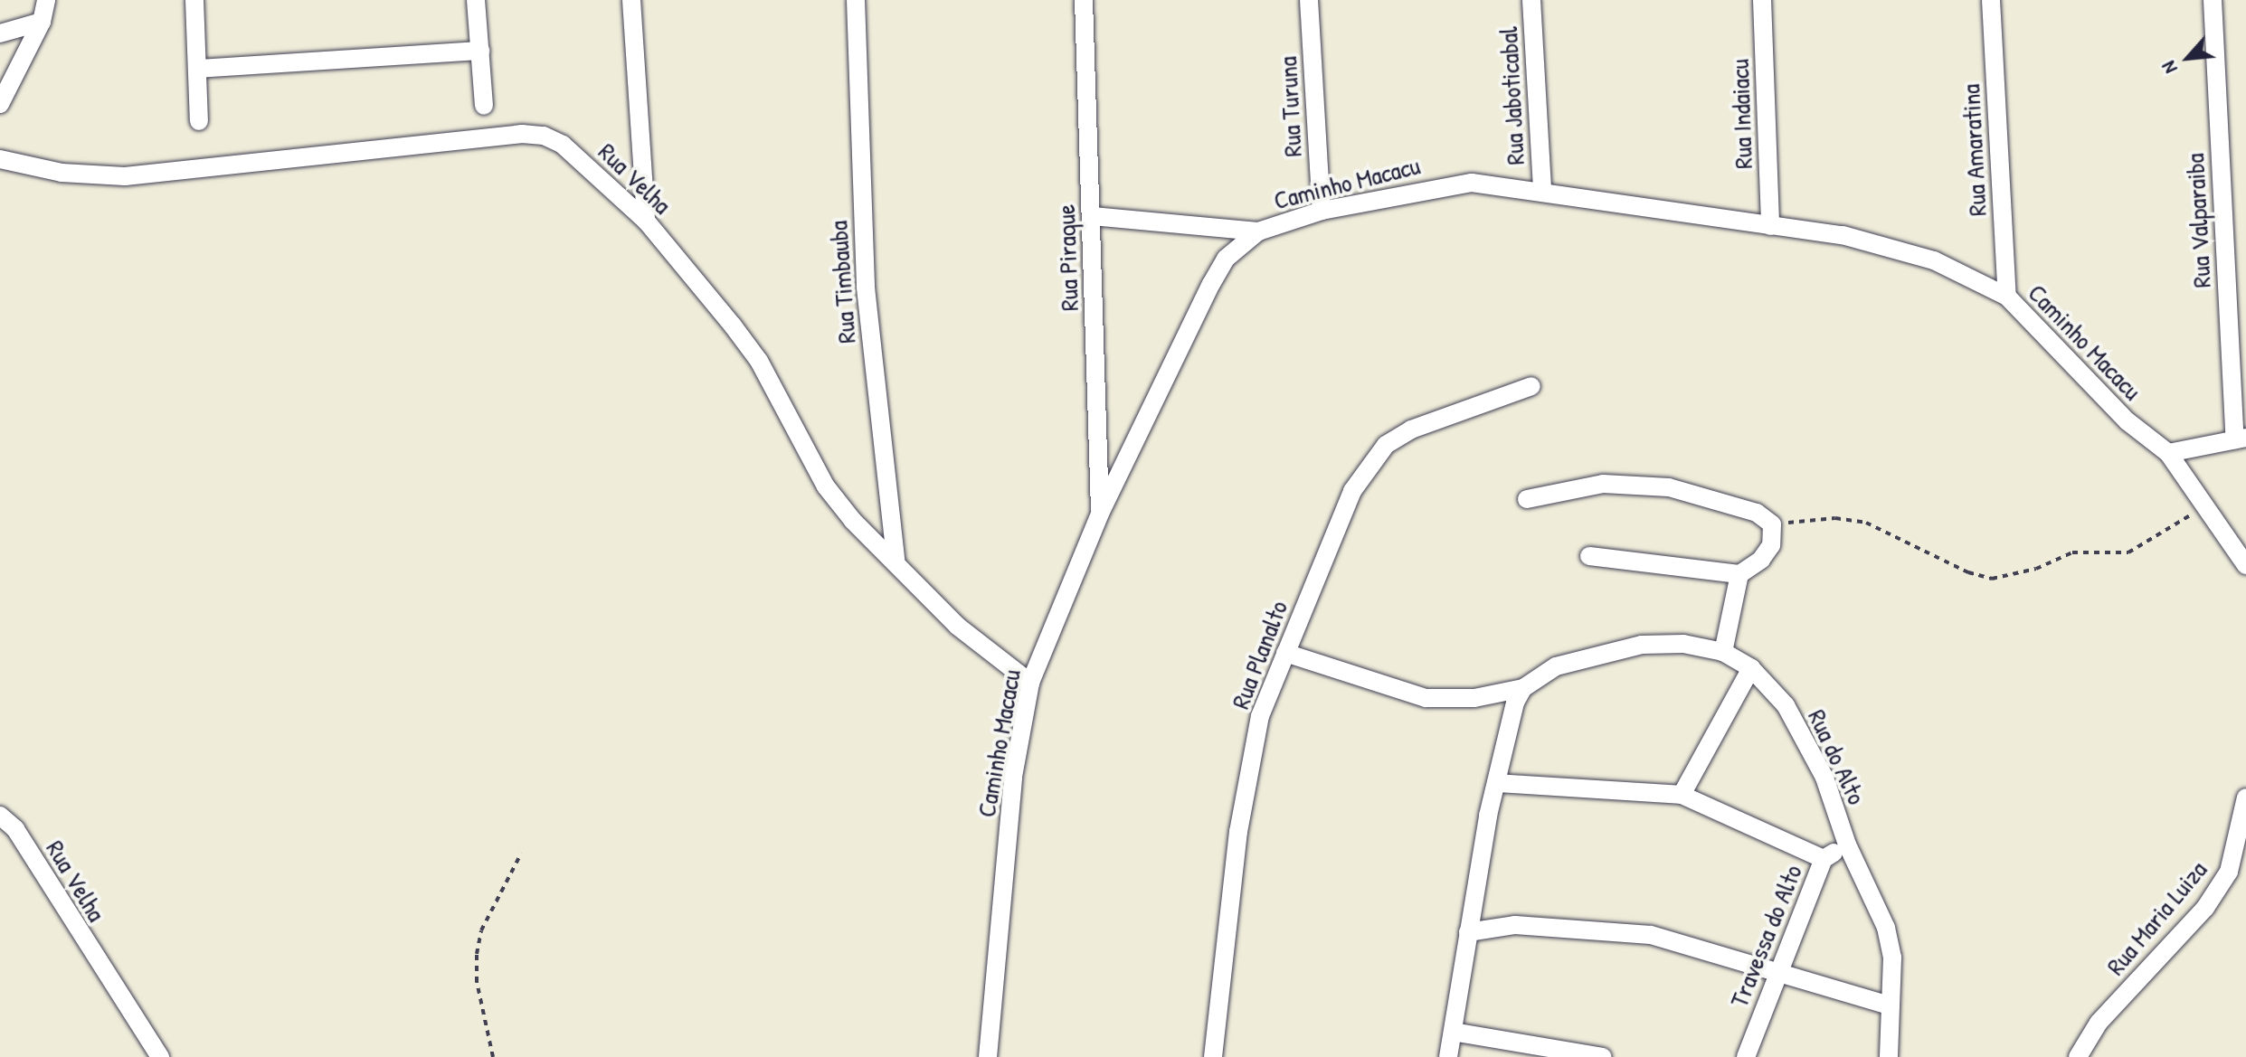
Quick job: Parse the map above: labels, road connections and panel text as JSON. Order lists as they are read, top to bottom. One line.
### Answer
{"streets":{"street":["Rua Jaboticabal","Rua Turuna","Rua Indaiacu","Rua Amaratina","Rua Velha","Caminho Macacu","Rua Valparaiba","Rua Piraque","Rua Timbauba","Rua Planalto","Rua do Alto","Rua Maria Luiza","Travessa do Alto"]},"crossings":[["Rua Jaboticabal","Caminho Macacu"],["Rua Turuna","Caminho Macacu"],["Rua Indaiacu","Caminho Macacu"],["Rua Amaratina","Caminho Macacu"],["Rua Velha","Caminho Macacu"],["Rua Velha","Rua Timbauba"],["Caminho Macacu","Rua Piraque"],["Rua do Alto","Travessa do Alto"]],"north":"bottom left"}
